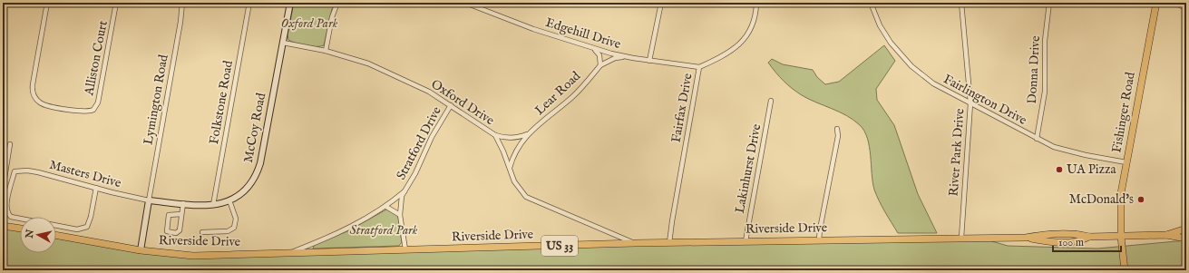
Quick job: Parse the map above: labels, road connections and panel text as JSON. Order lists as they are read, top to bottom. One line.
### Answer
{"streets":{"main road":["Fishinger Road","McCoy Road","Riverside Drive","US 33"],"street":["Edgehill Drive","Alliston Court","Donna Drive","Lear Road","Lymington Road","Fairlington Drive","Folkstone Road","Oxford Drive","Fairfax Drive","Stratford Drive","River Park Drive","Lakinhurst Drive","Masters Drive"]},"crossings":[["Edgehill Drive","Lear Road"],["Edgehill Drive","Fairfax Drive"],["Donna Drive","Fairlington Drive"],["Lear Road","Oxford Drive"],["Lymington Road","McCoy Road"],["Lymington Road","Masters Drive"],["Fairlington Drive","Fishinger Road"],["Fairlington Drive","River Park Drive"],["Folkstone Road","McCoy Road"],["Oxford Drive","McCoy Road"],["Oxford Drive","Stratford Drive"],["Oxford Drive","Riverside Drive"],["Fairfax Drive","Riverside Drive"],["Fishinger Road","Riverside Drive"],["McCoy Road","Masters Drive"],["Stratford Drive","Riverside Drive"],["River Park Drive","Riverside Drive"],["Lakinhurst Drive","Riverside Drive"]],"parks":["Oxford Park","Stratford Park"],"places":["UA Pizza","McDonald's"],"scale_bar":"100 m","north":"left"}
